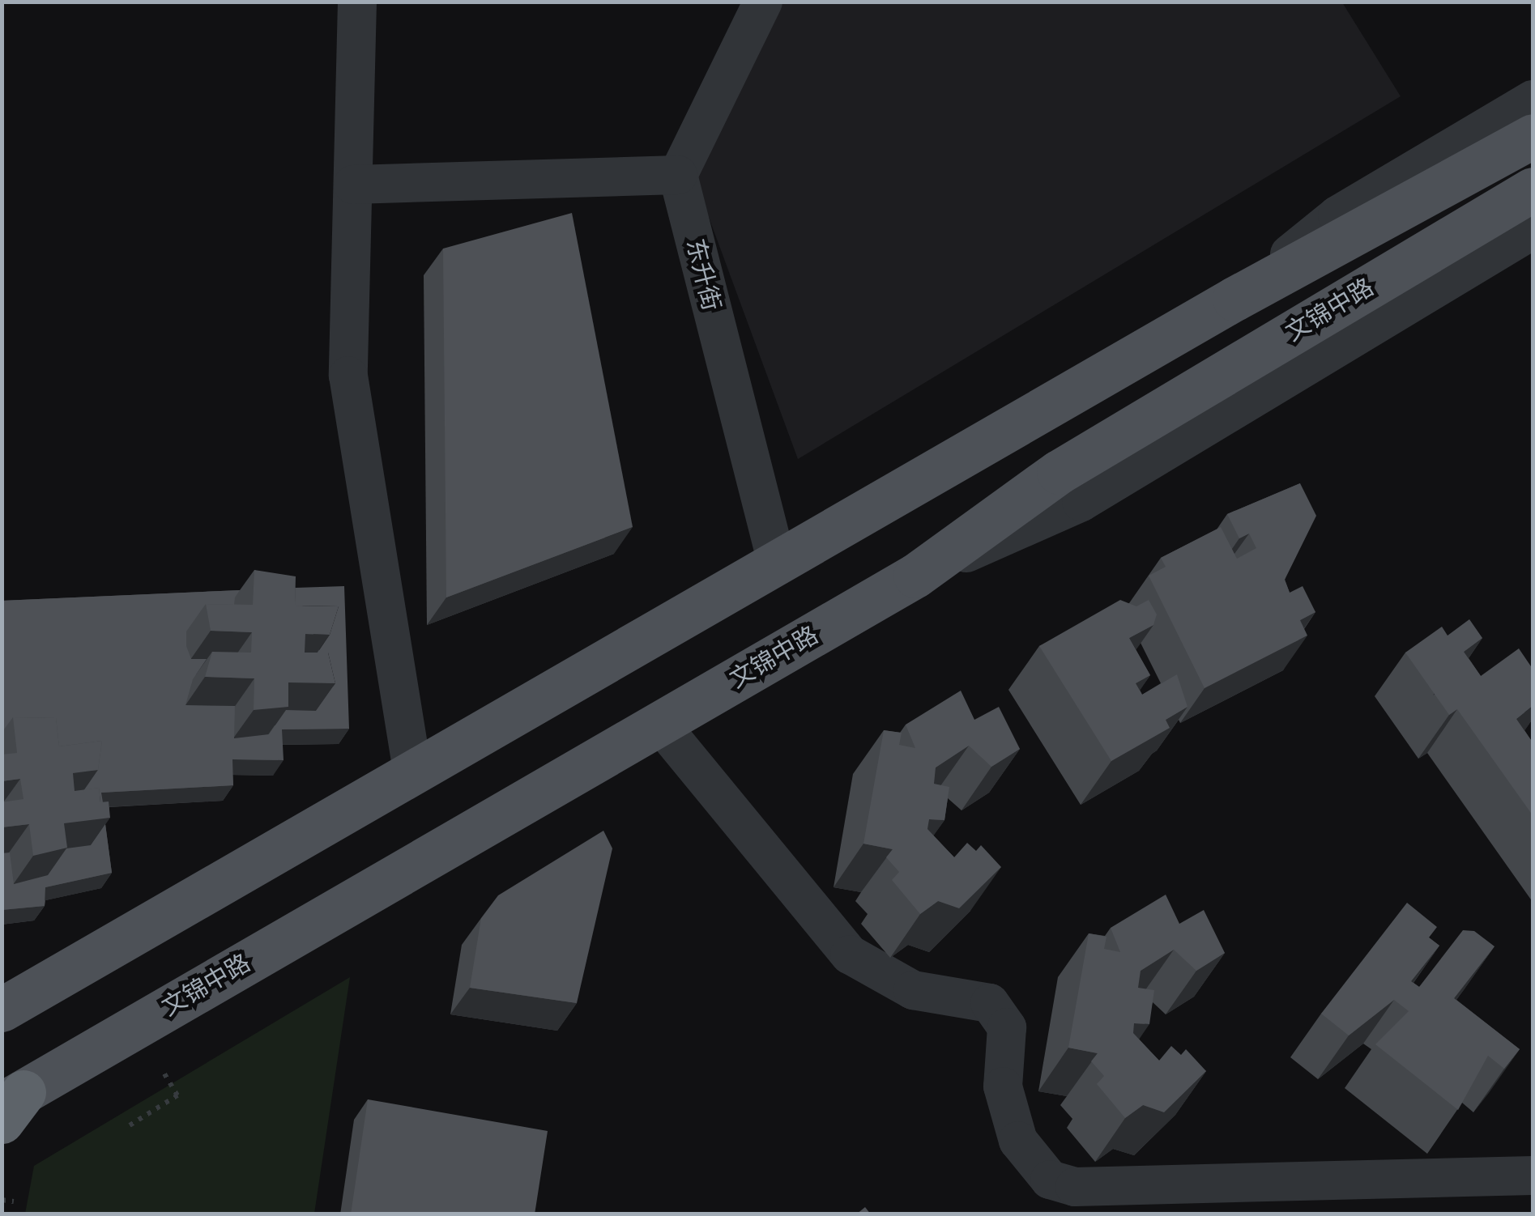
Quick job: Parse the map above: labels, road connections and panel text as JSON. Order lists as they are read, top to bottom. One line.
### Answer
{"streets":{"main road":["文锦中路"],"street":["东升街"]},"crossings":[["东升街","文锦中路"]]}
